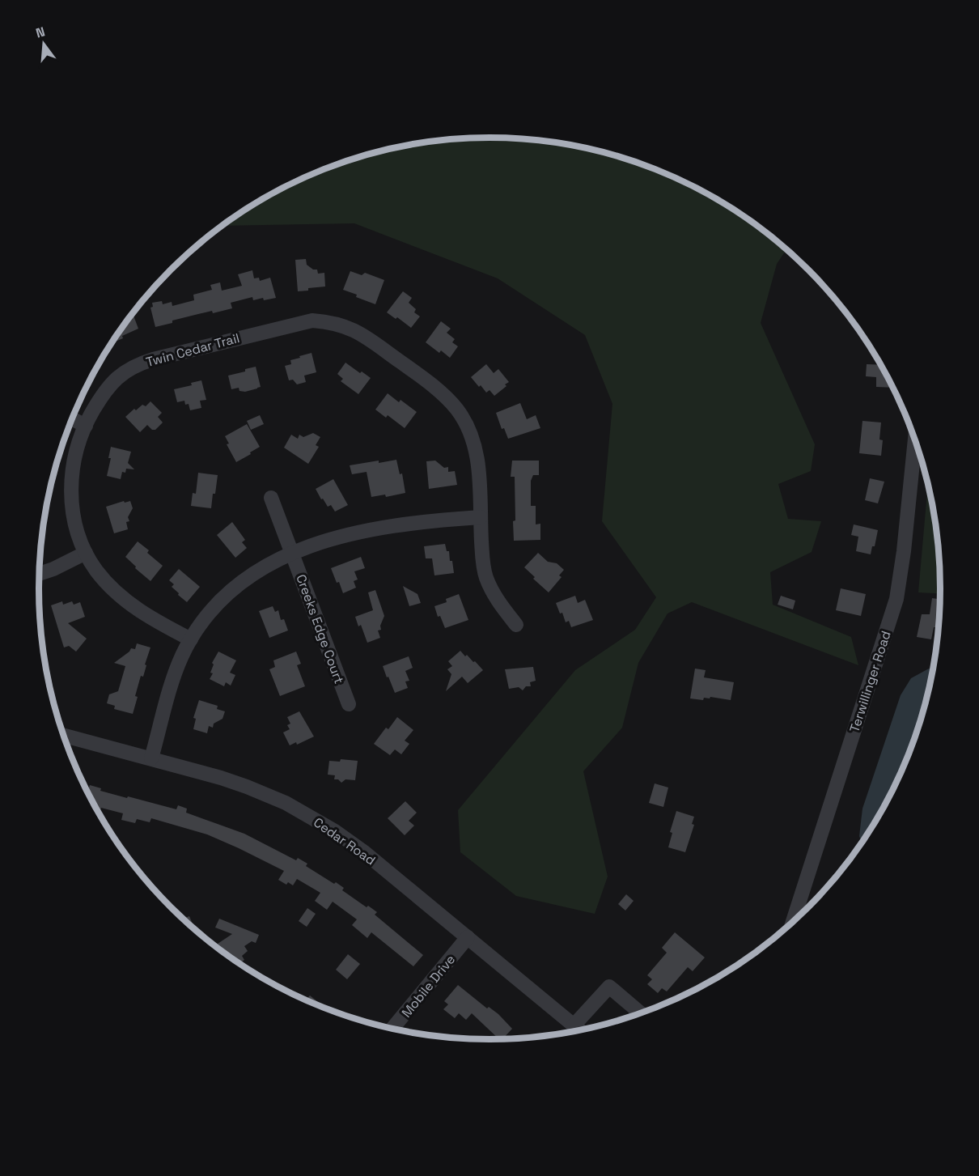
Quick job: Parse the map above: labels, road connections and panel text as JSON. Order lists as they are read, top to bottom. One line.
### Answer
{"streets":{"street":["Twin Cedar Trail","Creeks Edge Court","Terwillinger Road","Cedar Road","Mobile Drive"]},"crossings":[["Cedar Road","Mobile Drive"]],"north":"top"}
